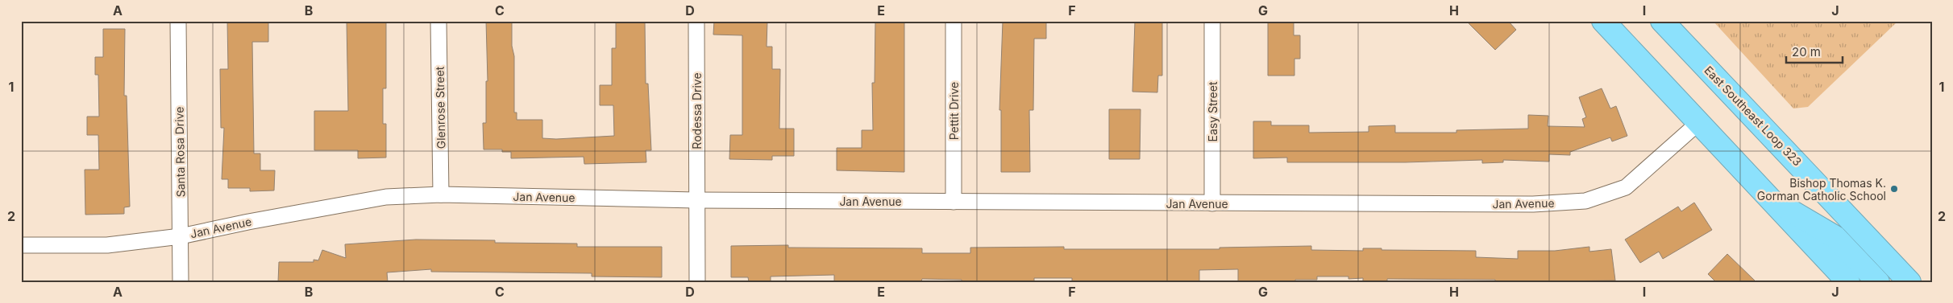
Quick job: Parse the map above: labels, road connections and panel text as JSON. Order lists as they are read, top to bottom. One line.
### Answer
{"streets":{"highway":["East Southeast Loop 323"],"street":["Glenrose Street","Rodessa Drive","Pettit Drive","Easy Street","Santa Rosa Drive","Jan Avenue"]},"crossings":[["Glenrose Street","Jan Avenue"],["Rodessa Drive","Jan Avenue"],["Pettit Drive","Jan Avenue"],["Easy Street","Jan Avenue"],["Santa Rosa Drive","Jan Avenue"]],"places":["Bishop Thomas K. Gorman Catholic School"],"scale_bar":"20 m","grid":{"columns":["A","B","C","D","E","F","G","H","I","J"],"rows":["1","2"]}}
